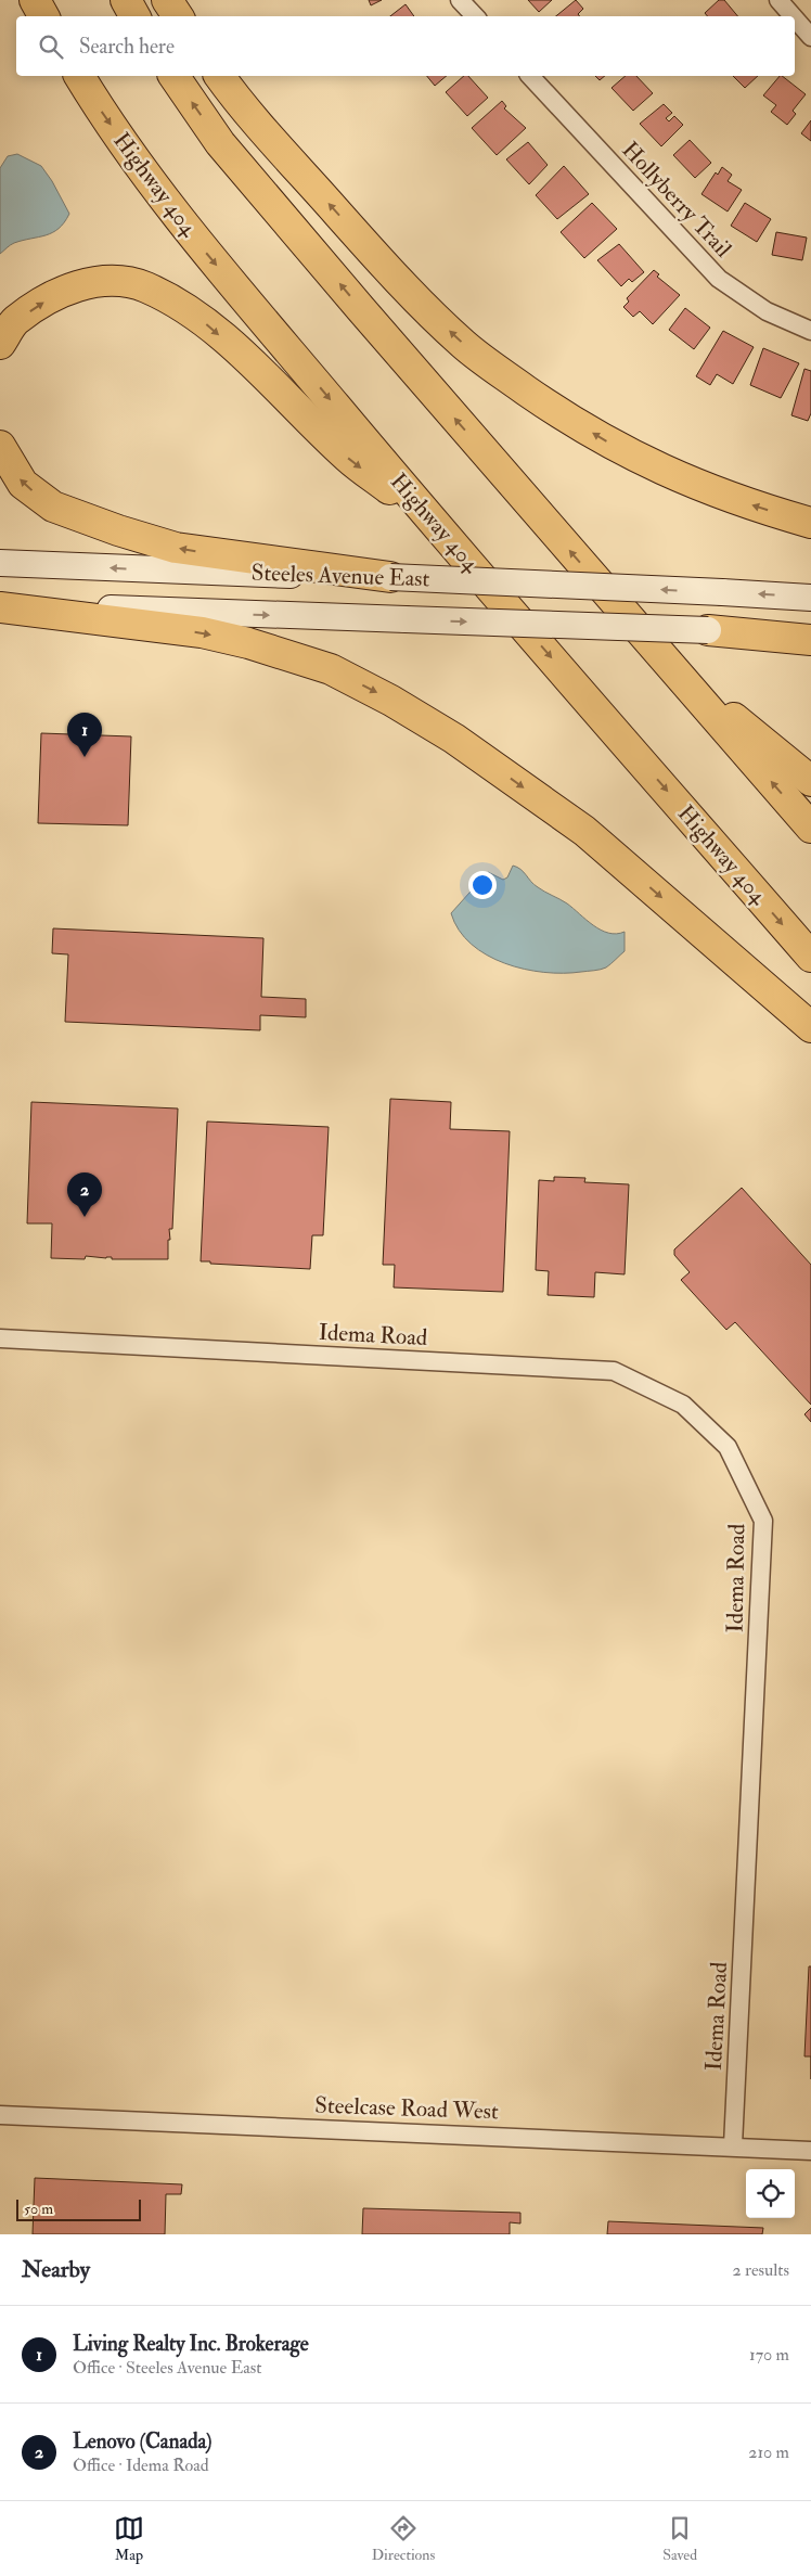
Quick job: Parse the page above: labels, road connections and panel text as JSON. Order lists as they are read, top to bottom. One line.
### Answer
{"streets":{"highway":["Highway 404"],"main road":["Steeles Avenue East"],"street":["Hollyberry Trail","Idema Road","Steelcase Road West"]},"crossings":[["Idema Road","Steelcase Road West"]],"scale_bar":"50 m","page":{"search":"Search here","pins":["1","2"],"scale":"50 m","heading":["Nearby","2 results"],"list":[{"mark":"1","name":"Living Realty Inc. Brokerage","note":"Office · Steeles Avenue East","value":"170 m"},{"mark":"2","name":"Lenovo (Canada)","note":"Office · Idema Road","value":"210 m"}],"nav":["Map","Directions","Saved"]}}
